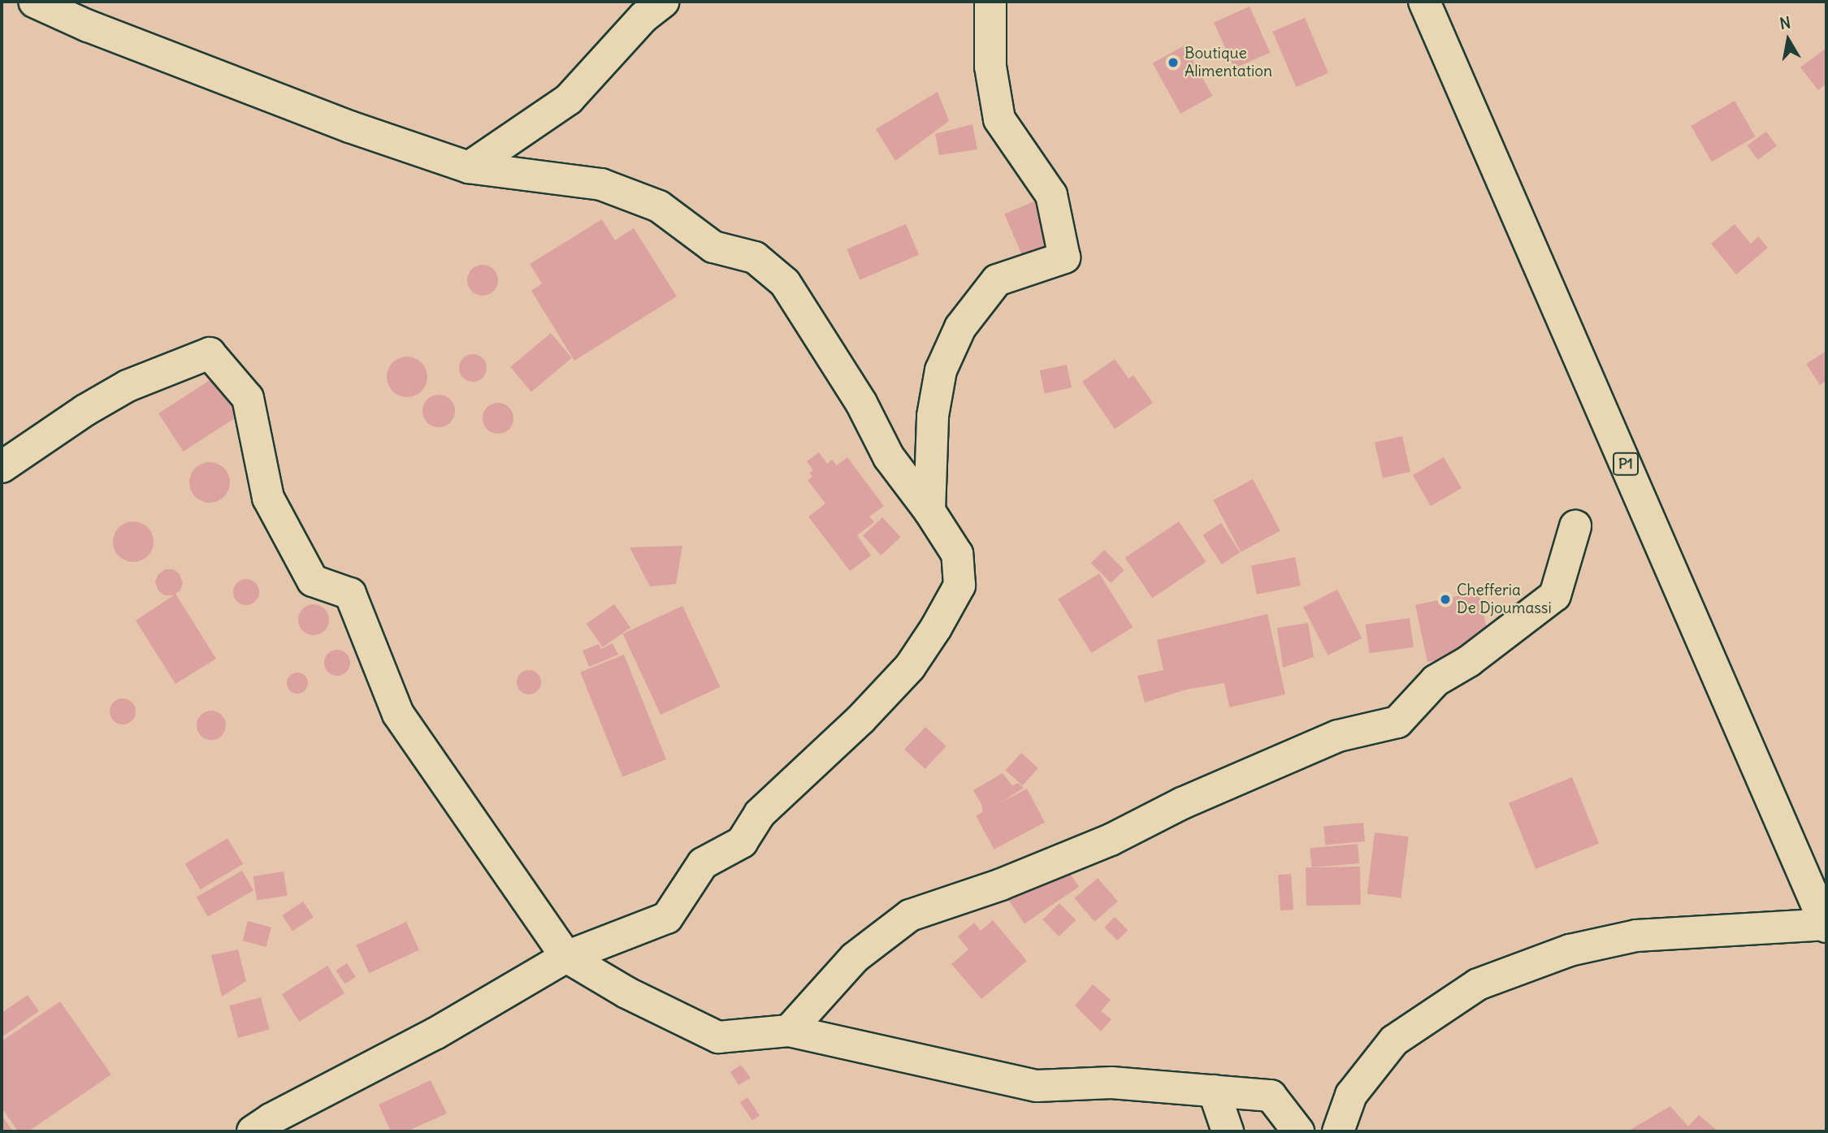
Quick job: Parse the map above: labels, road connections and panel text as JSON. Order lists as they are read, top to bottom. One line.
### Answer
{"streets":{"street":["P1"]},"places":["Boutique Alimentation","Chefferia De Djoumassi"],"north":"top"}
